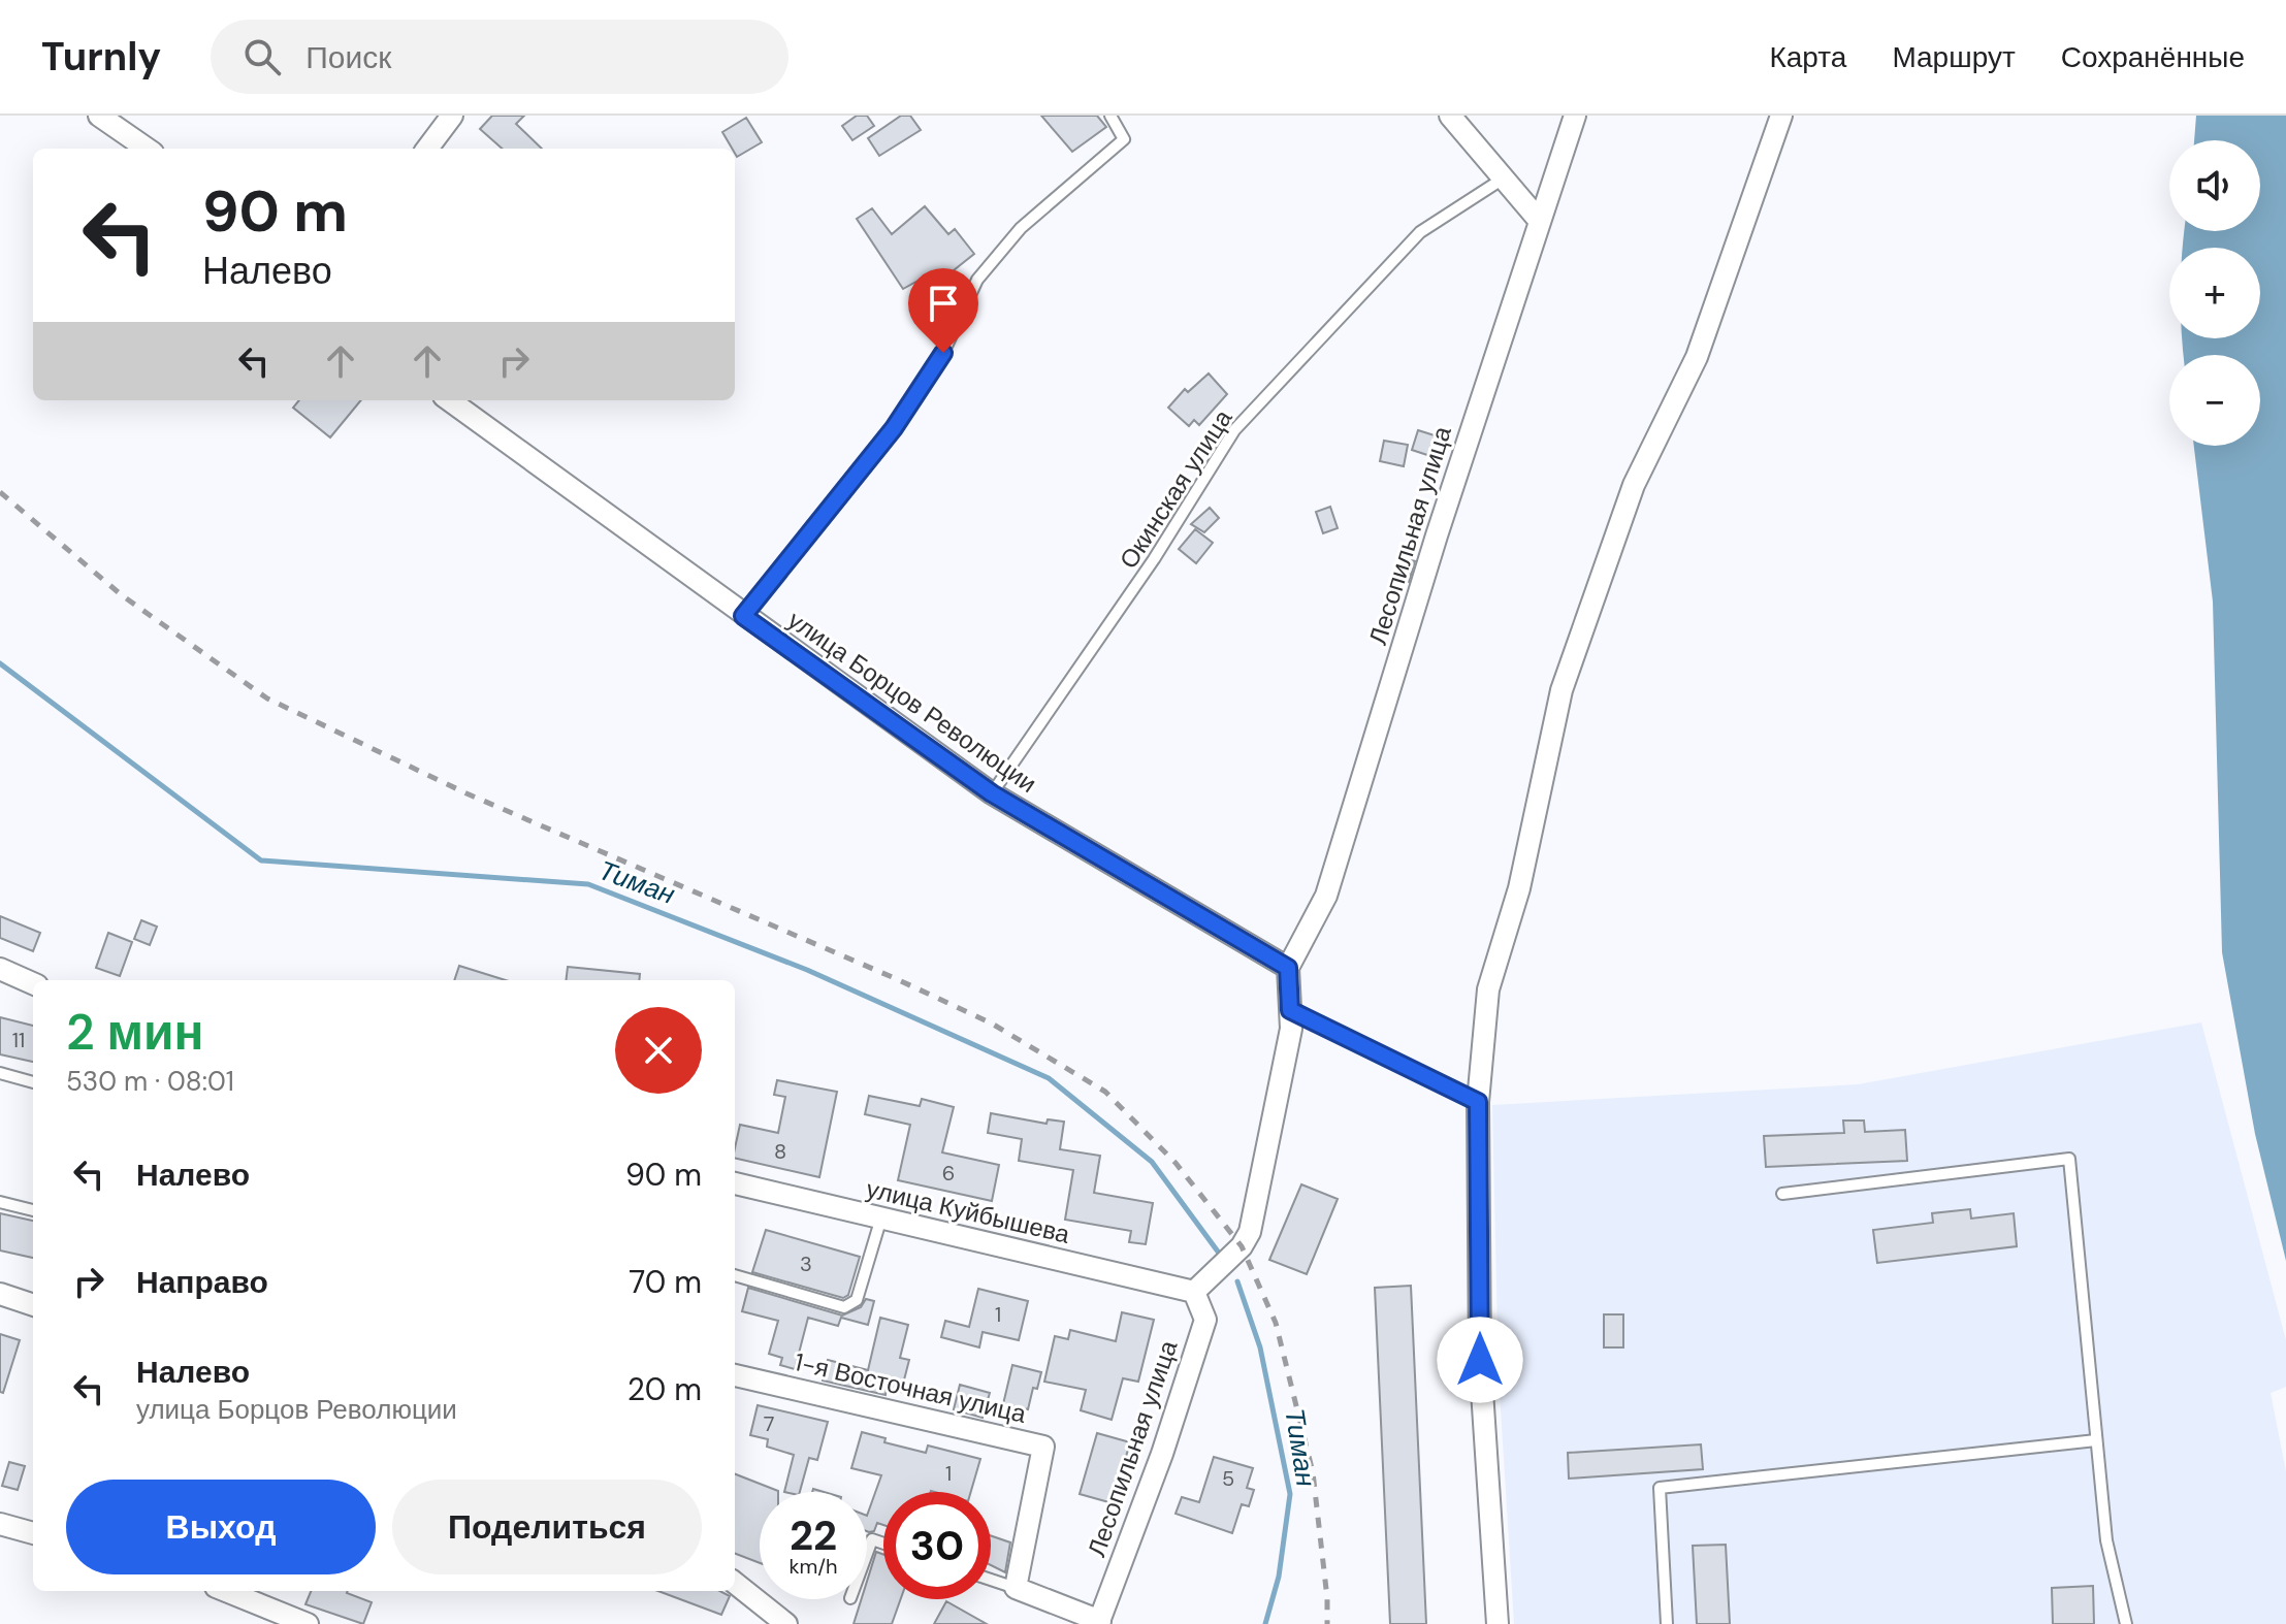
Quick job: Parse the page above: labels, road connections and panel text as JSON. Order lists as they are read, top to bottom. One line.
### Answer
{"streets":{"street":["Лесопильная улица","улица Борцов Революции","улица Куйбышева","1-я Восточная улица"],"lane":["Окинская улица"]},"crossings":[["Окинская улица","улица Борцов Революции"],["Лесопильная улица","улица Борцов Революции"],["Лесопильная улица","улица Куйбышева"]],"water":["Тиман"],"house_numbers":["11","8","6","3","1","7","1","5"],"page":{"header":"Turnly","search":"Поиск","nav":["Карта","Маршрут","Сохранённые"],"map_buttons":["+","−"],"turn":["90 m","Налево"],"heading":["2 мин","530 m · 08:01"],"list":[{"name":"Налево","value":"90 m"},{"name":"Направо","value":"70 m"},{"name":"Налево","note":"улица Борцов Революции","value":"20 m"}],"buttons":["Выход","Поделиться"],"speed":"22 km/h","limit":"30"}}
